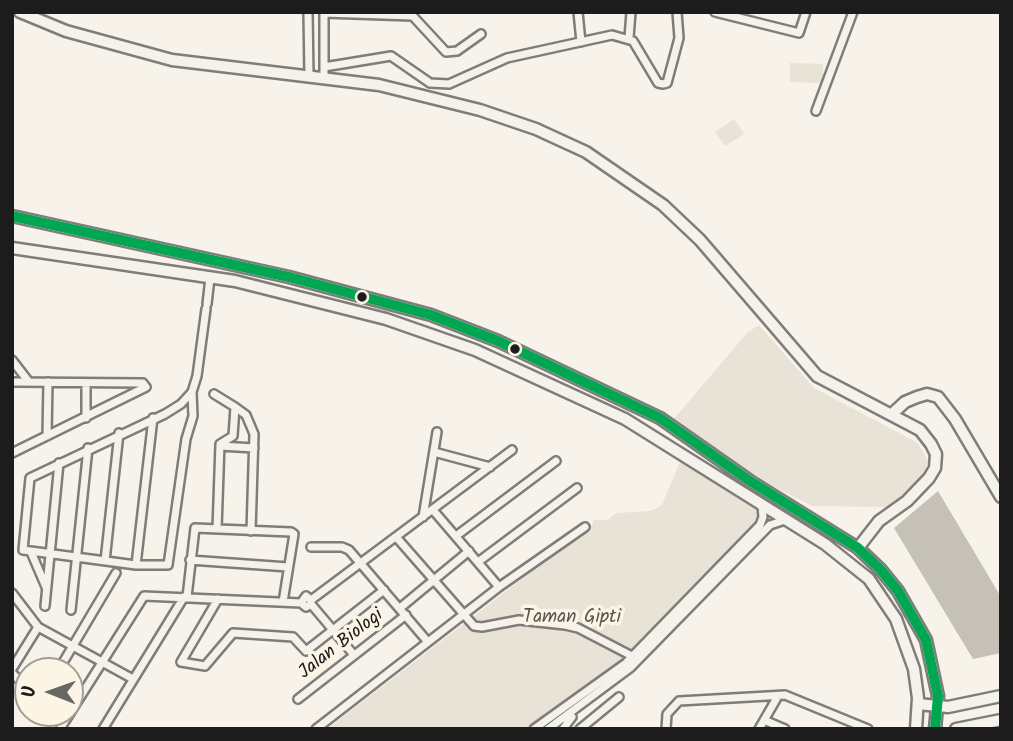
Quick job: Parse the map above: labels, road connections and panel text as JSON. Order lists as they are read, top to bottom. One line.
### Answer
{"streets":{"street":["Jalan Biologi"]},"parks":["Taman Gipti"],"north":"left"}
